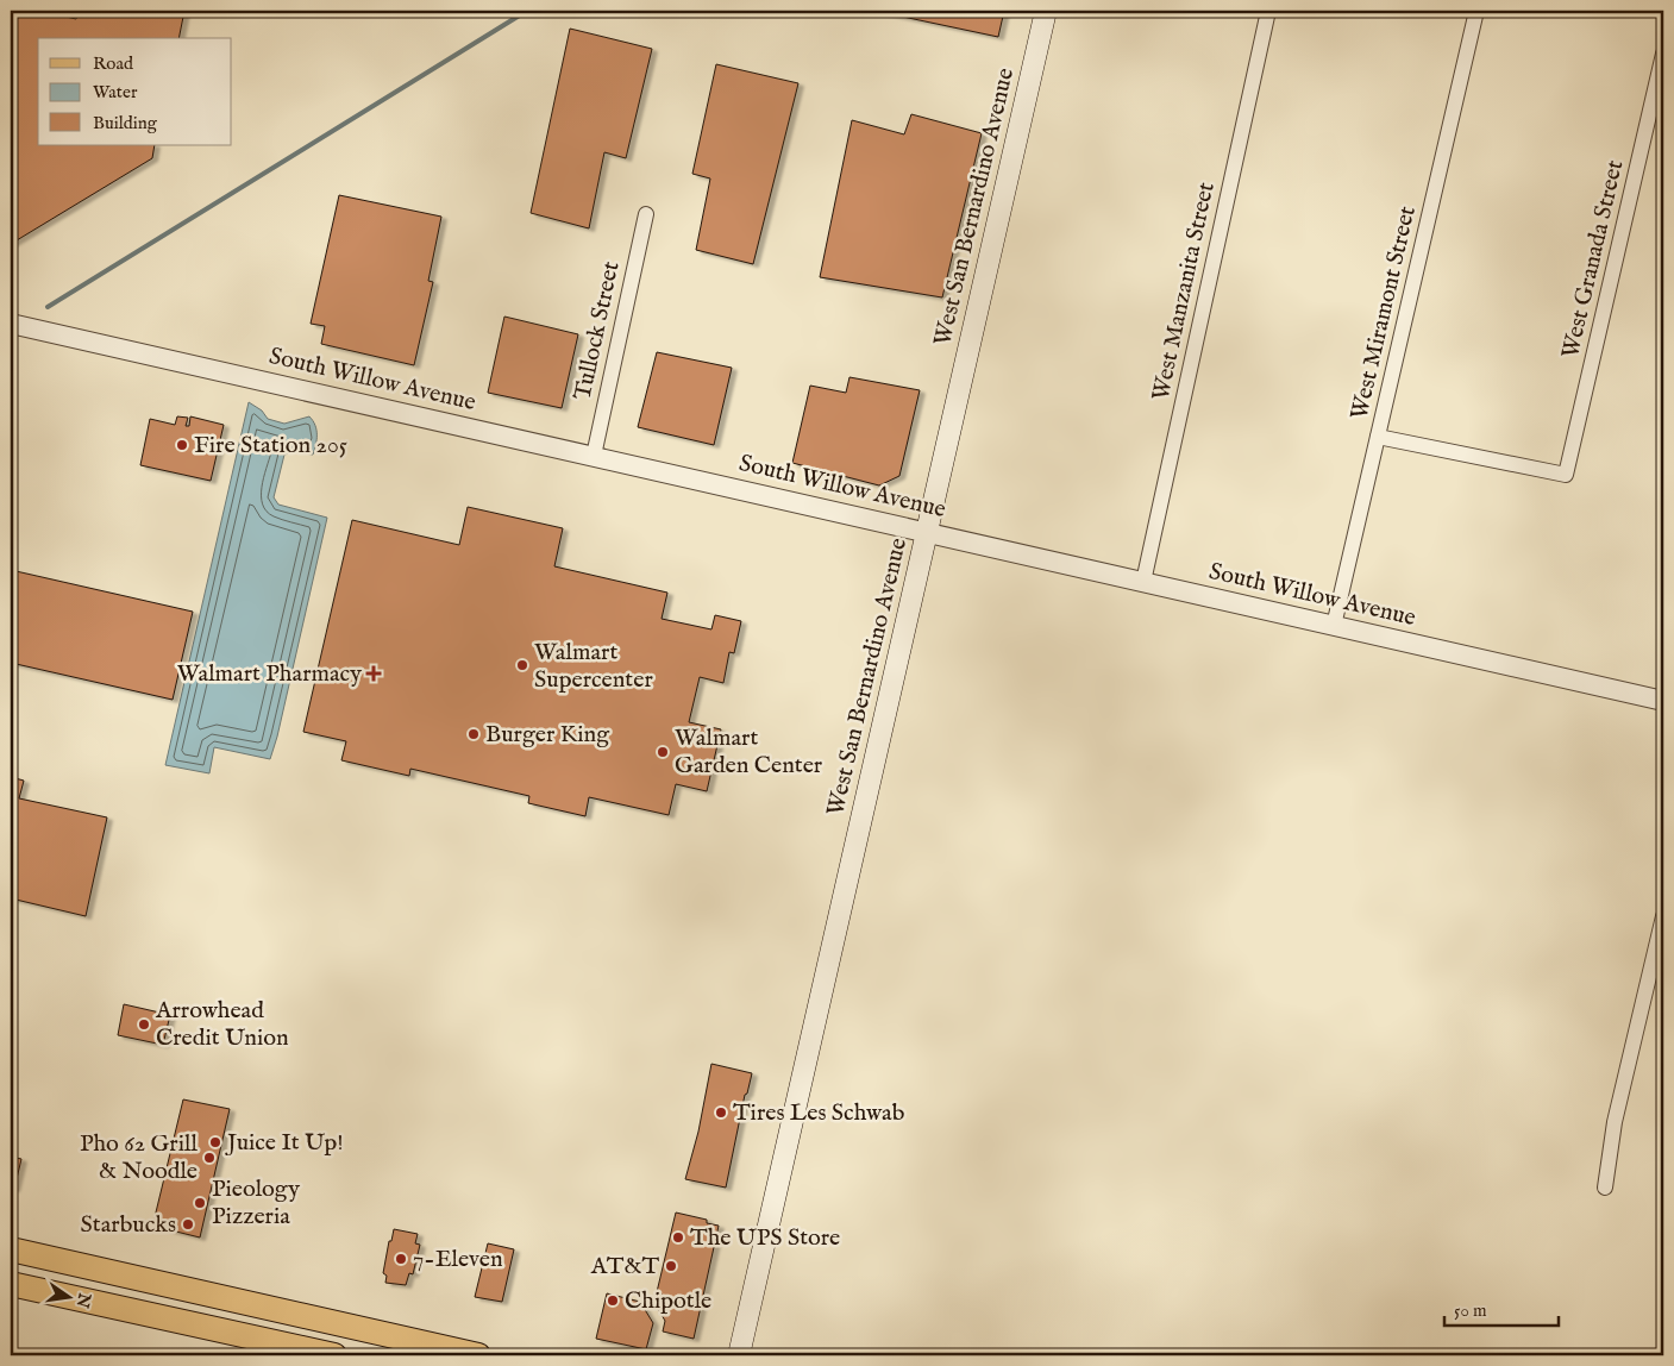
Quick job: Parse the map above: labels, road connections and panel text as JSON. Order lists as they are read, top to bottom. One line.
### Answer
{"streets":{"main road":["West San Bernardino Avenue"],"street":["West Granada Street","West Manzanita Street","West Miramont Street","Tullock Street","South Willow Avenue"]},"crossings":[["West San Bernardino Avenue","South Willow Avenue"],["West Granada Street","West Miramont Street"],["West Manzanita Street","South Willow Avenue"],["West Miramont Street","South Willow Avenue"],["Tullock Street","South Willow Avenue"]],"places":{"other":["Fire Station 205","Walmart Supercenter","Burger King","Walmart Garden Center","Arrowhead Credit Union","Tires Les Schwab","Juice It Up!","Pho 62 Grill & Noodle","Pieology Pizzeria","Starbucks","The UPS Store","7-Eleven","AT&T","Chipotle"],"health":["Walmart Pharmacy"]},"legend":["Road","Water","Building"],"scale_bar":"50 m","north":"right"}
